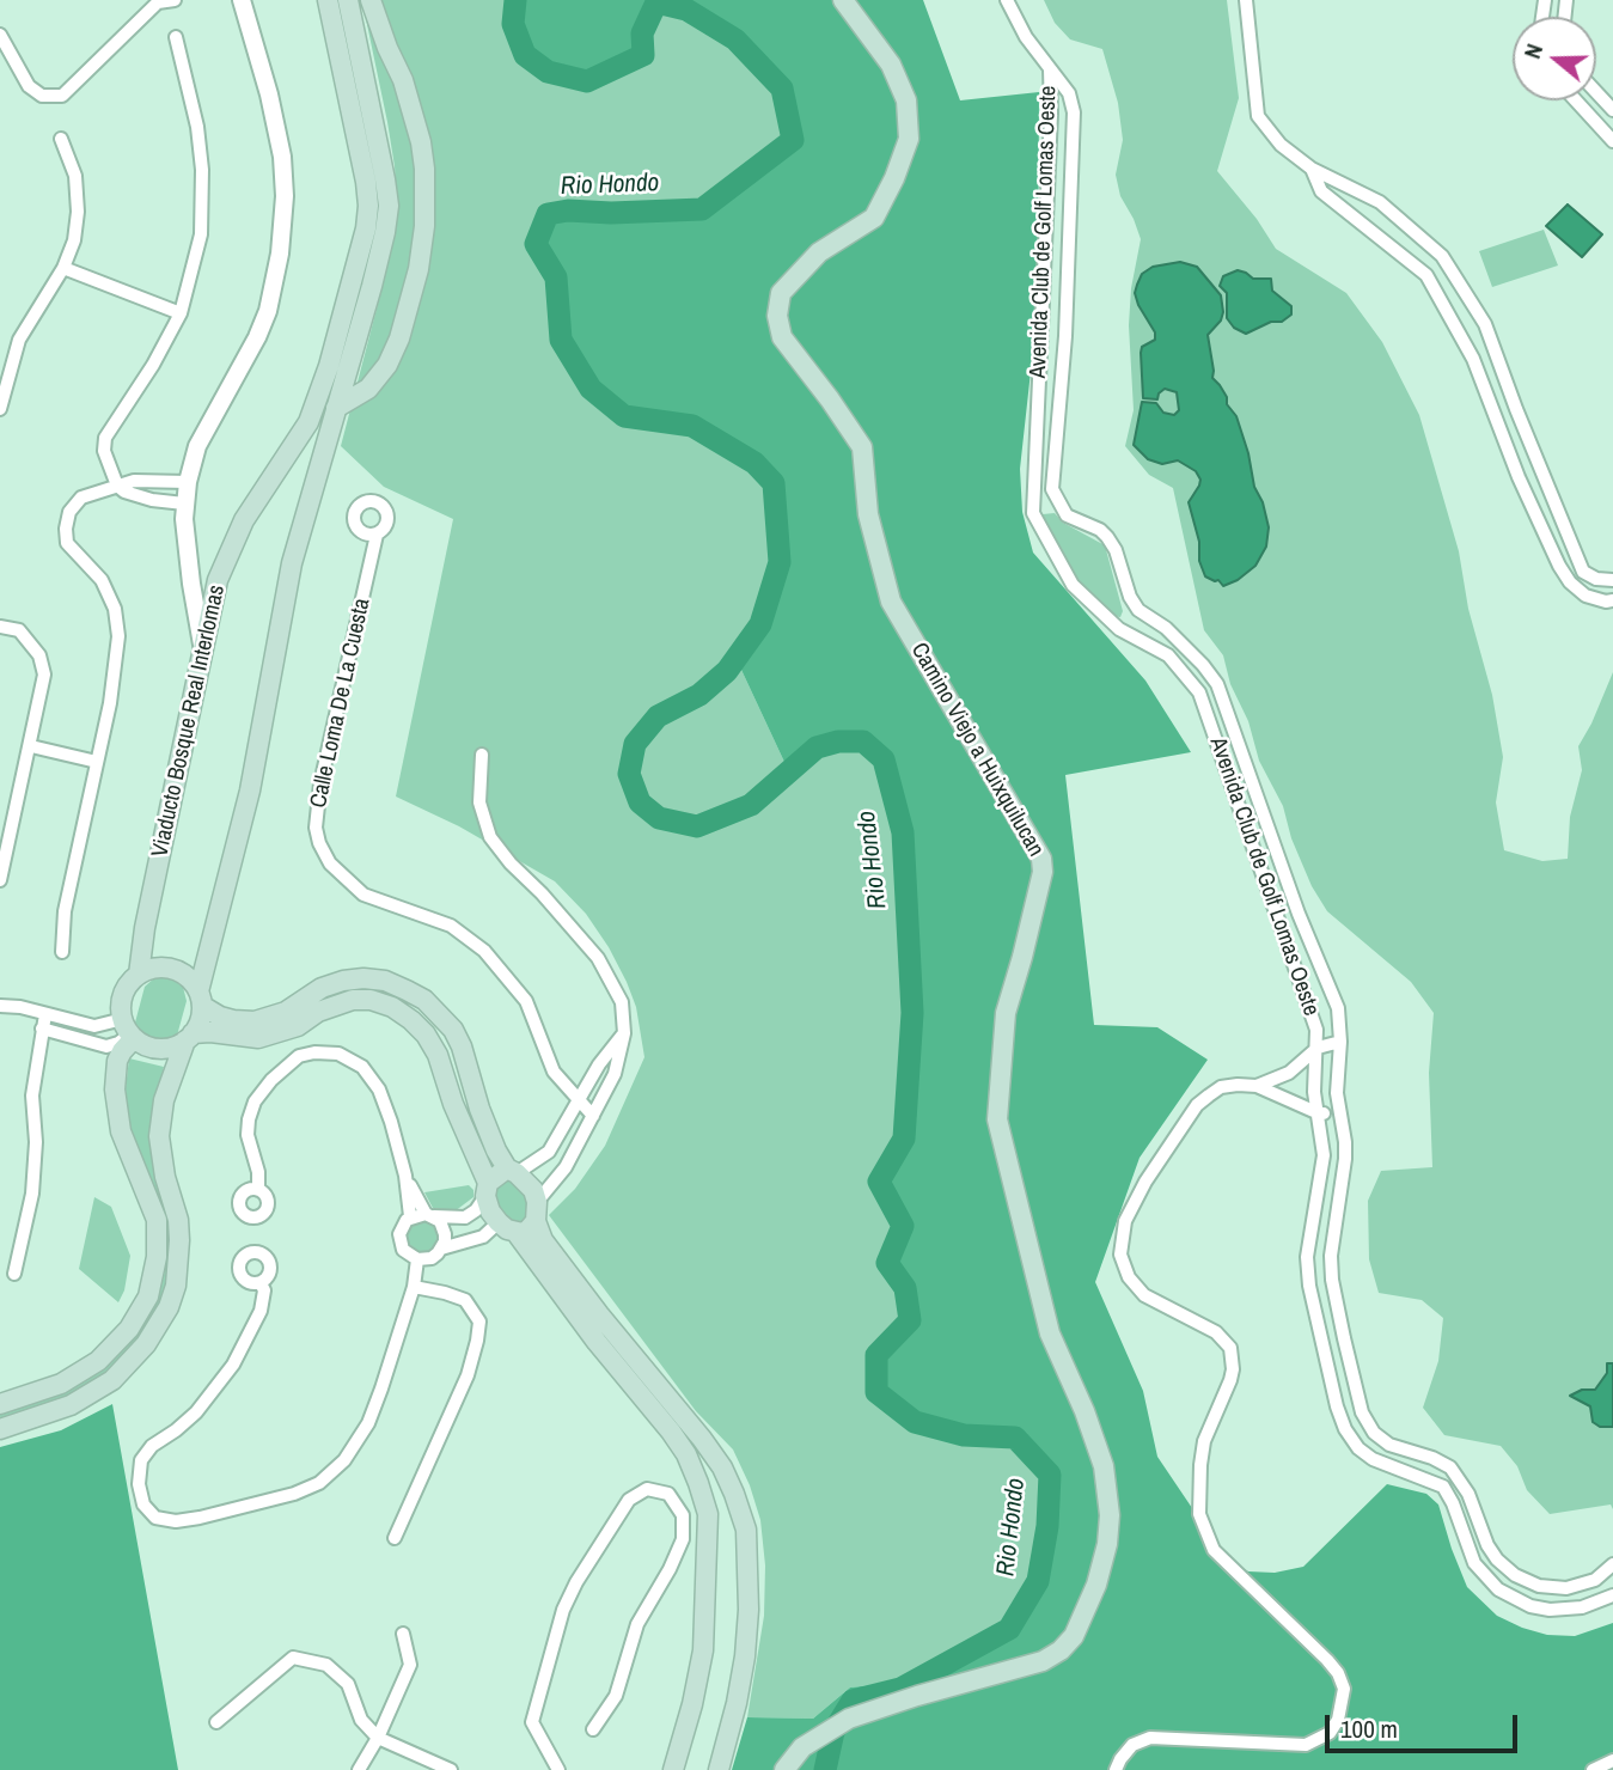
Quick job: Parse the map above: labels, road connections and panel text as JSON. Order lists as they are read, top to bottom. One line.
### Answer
{"streets":{"main road":["Viaducto Bosque Real Interlomas","Camino Viejo a Huixquilucan"],"street":["Avenida Club de Golf Lomas Oeste","Calle Loma De La Cuesta"]},"water":["Rio Hondo"],"scale_bar":"100 m","north":"left"}
